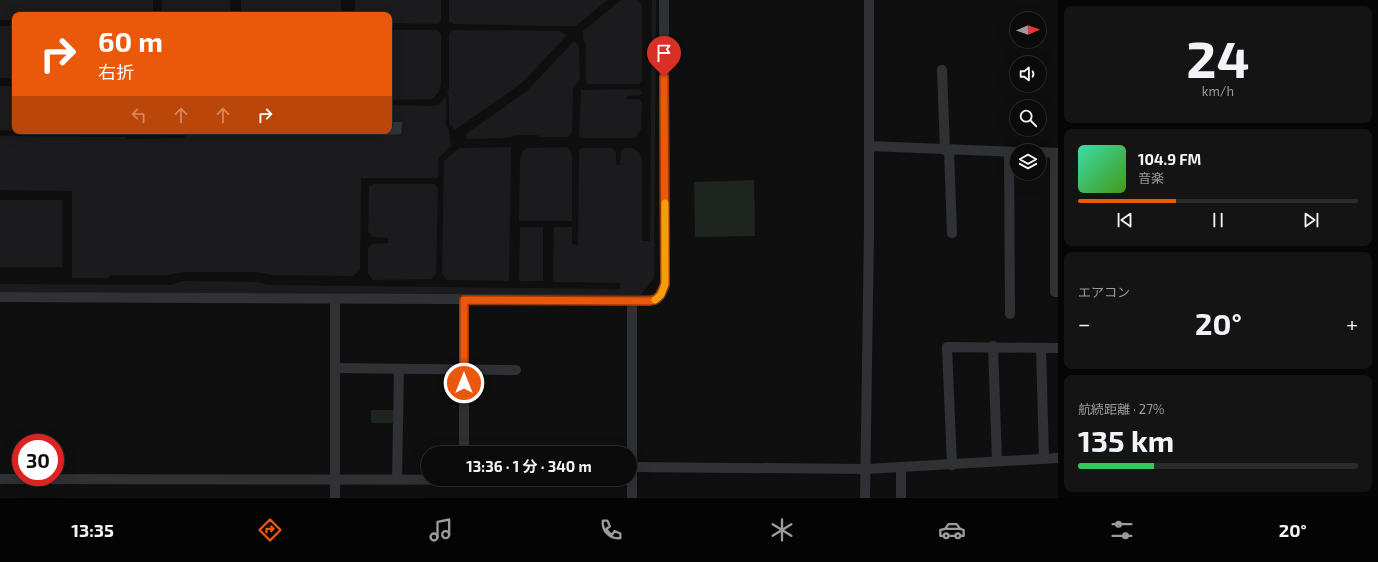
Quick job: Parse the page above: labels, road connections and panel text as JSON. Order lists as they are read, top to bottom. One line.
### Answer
{"north":"right","page":{"tile":[["24","km/h"],"エアコン",["航続距離 · 27%","135 km"]],"turn":["60 m","右折"],"song":["104.9 FM","音楽"],"heat":["−","20°","+"],"limit":"30","trip":"13:36 · 1 分 · 340 m","tabs":["13:35","20°"]}}
